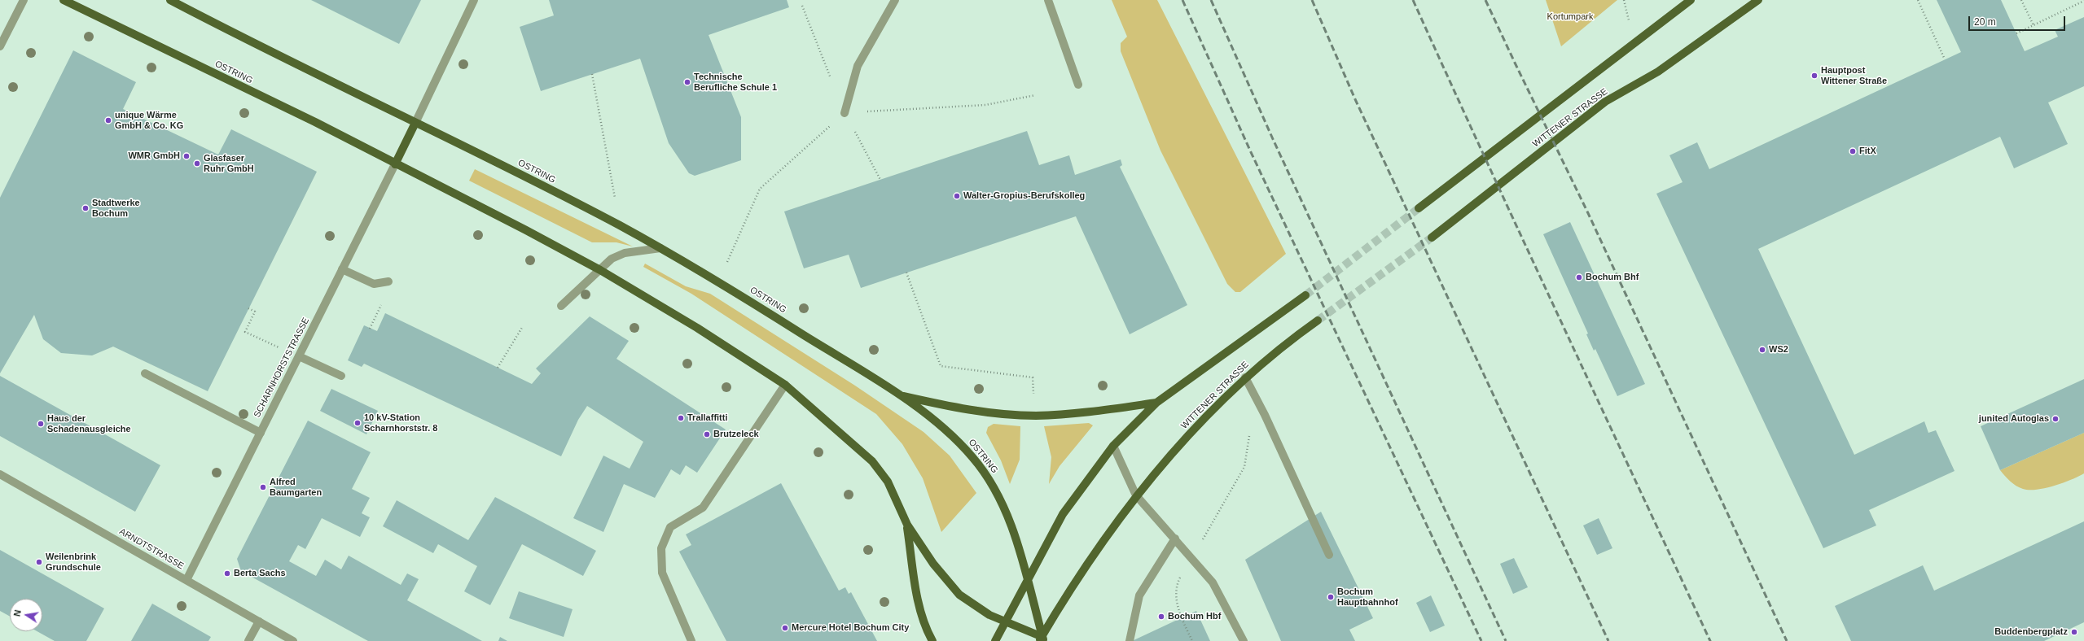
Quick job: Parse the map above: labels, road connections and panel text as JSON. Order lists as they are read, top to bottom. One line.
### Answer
{"streets":{"main road":["OSTRING","WITTENER STRASSE"],"street":["SCHARNHORSTSTRASSE","ARNDTSTRASSE"]},"crossings":[["OSTRING","WITTENER STRASSE"],["OSTRING","SCHARNHORSTSTRASSE"],["SCHARNHORSTSTRASSE","ARNDTSTRASSE"]],"parks":["Kortumpark"],"places":["Hauptpost Wittener Straße","Technische Berufliche Schule 1","unique Wärme GmbH & Co. KG","FitX","WMR GmbH","Glasfaser Ruhr GmbH","Walter-Gropius-Berufskolleg","Stadtwerke Bochum","Bochum Bhf","WS2","Trallaffitti","junited Autoglas","10 kV-Station Scharnhorststr. 8","Haus der Schadenausgleiche","Brutzeleck","Alfred Baumgarten","Weilenbrink Grundschule","Berta Sachs","Bochum Hauptbahnhof","Bochum Hbf","Mercure Hotel Bochum City","Buddenbergplatz"],"scale_bar":"20 m","north":"left"}
